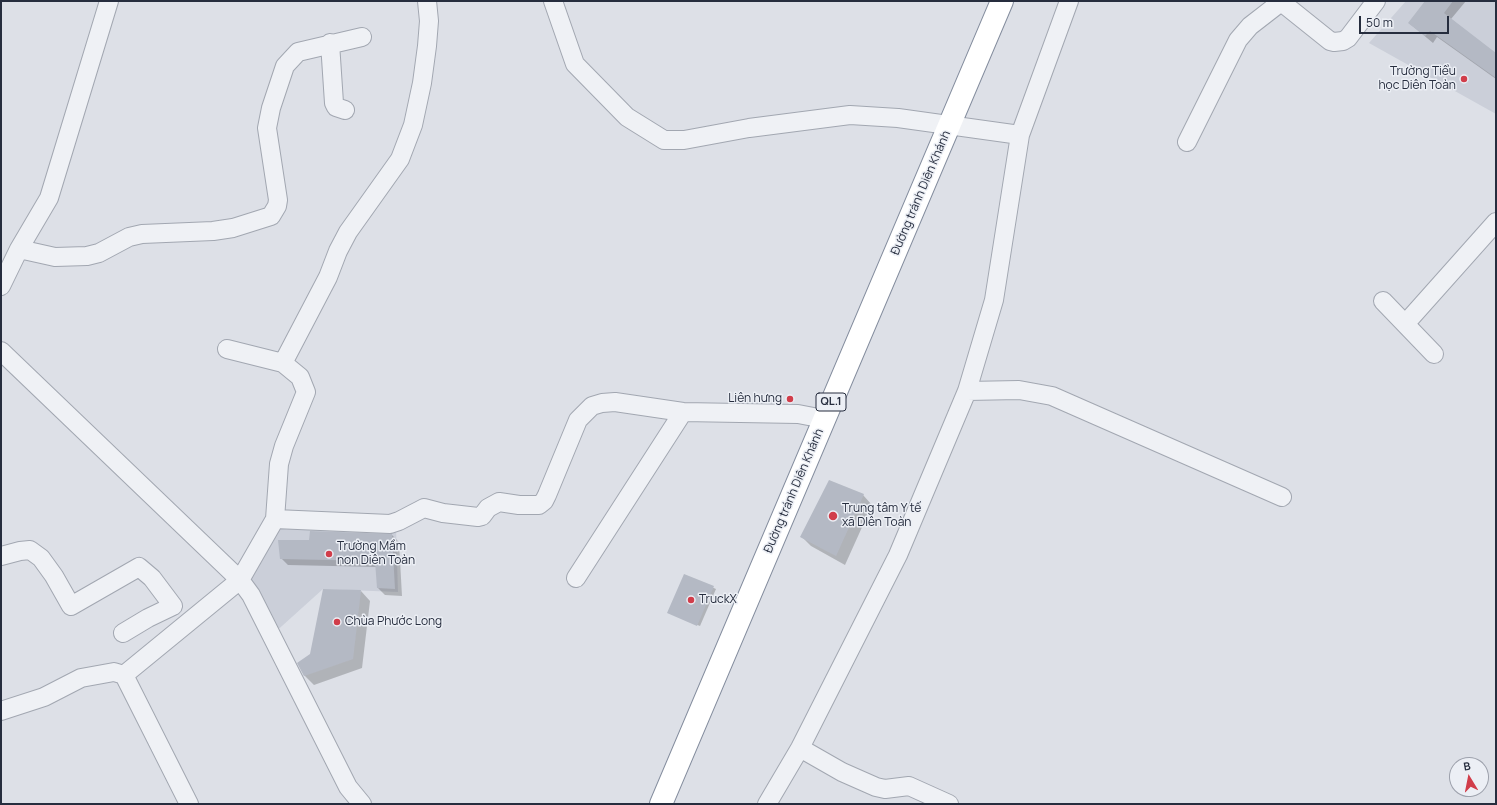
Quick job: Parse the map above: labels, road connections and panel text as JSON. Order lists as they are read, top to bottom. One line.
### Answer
{"streets":{"highway":["Đường tránh Diên Khánh","QL.1"]},"places":["Trường Tiểu học Diên Toàn","Liên hưng","Trung tâm Y tế xã DIên Toàn","Trường Mầm non Diên Toàn","TruckX","Chùa Phước Long"],"scale_bar":"50 m","north":"top"}
